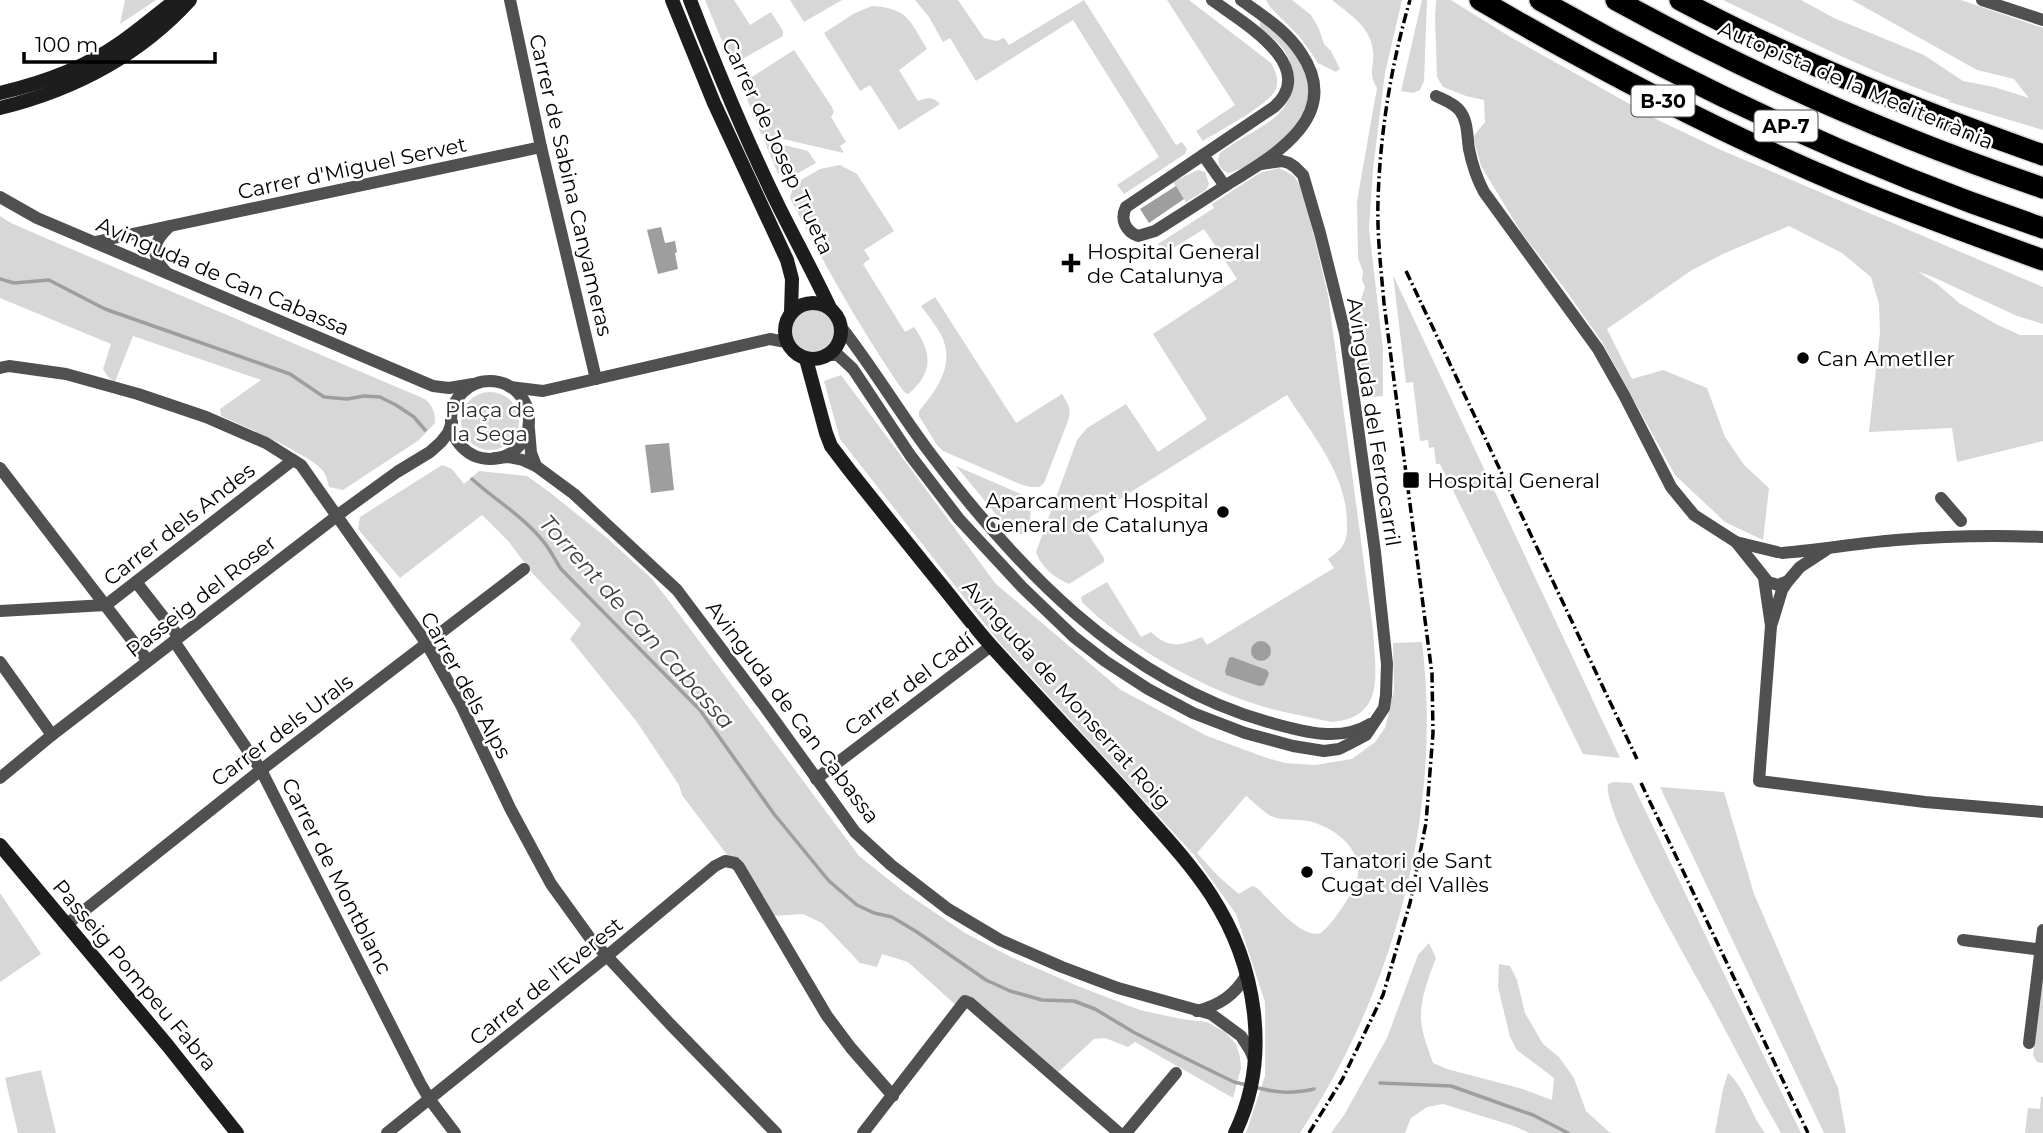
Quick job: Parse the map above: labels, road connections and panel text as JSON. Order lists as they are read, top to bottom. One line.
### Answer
{"streets":{"highway":["Autopista de la Mediterrània","B-30","AP-7"],"street":["Carrer de Josep Trueta","Carrer d'Miguel Servet","Carrer de Sabina Canyameras","Avinguda de Can Cabassa","Avinguda del Ferrocarril","Carrer dels Andes","Passeig del Roser","Carrer del Cadí","Carrer dels Alps","Avinguda de Monserrat Roig","Carrer dels Urals","Carrer de Montblanc","Passeig Pompeu Fabra","Carrer de l'Everest"]},"crossings":[["Carrer de Josep Trueta","Avinguda de Monserrat Roig"],["Carrer d'Miguel Servet","Carrer de Sabina Canyameras"],["Carrer d'Miguel Servet","Avinguda de Can Cabassa"],["Avinguda de Can Cabassa","Passeig del Roser"],["Avinguda de Can Cabassa","Carrer del Cadí"],["Avinguda de Can Cabassa","Avinguda de Monserrat Roig"],["Carrer dels Andes","Carrer dels Alps"],["Carrer dels Andes","Carrer de Montblanc"],["Passeig del Roser","Carrer dels Alps"],["Passeig del Roser","Carrer de Montblanc"],["Carrer del Cadí","Avinguda de Monserrat Roig"],["Carrer dels Alps","Carrer dels Urals"],["Carrer dels Alps","Carrer de l'Everest"],["Carrer dels Urals","Carrer de Montblanc"],["Carrer dels Urals","Passeig Pompeu Fabra"],["Carrer de Montblanc","Carrer de l'Everest"]],"water":["Torrent de Can Cabassa"],"parks":["Plaça de la Sega"],"places":{"health":["Hospital General de Catalunya"],"other":["Can Ametller","Aparcament Hospital General de Catalunya","Tanatori de Sant Cugat del Vallès"],"transit":["Hospital General"]},"scale_bar":"100 m"}
